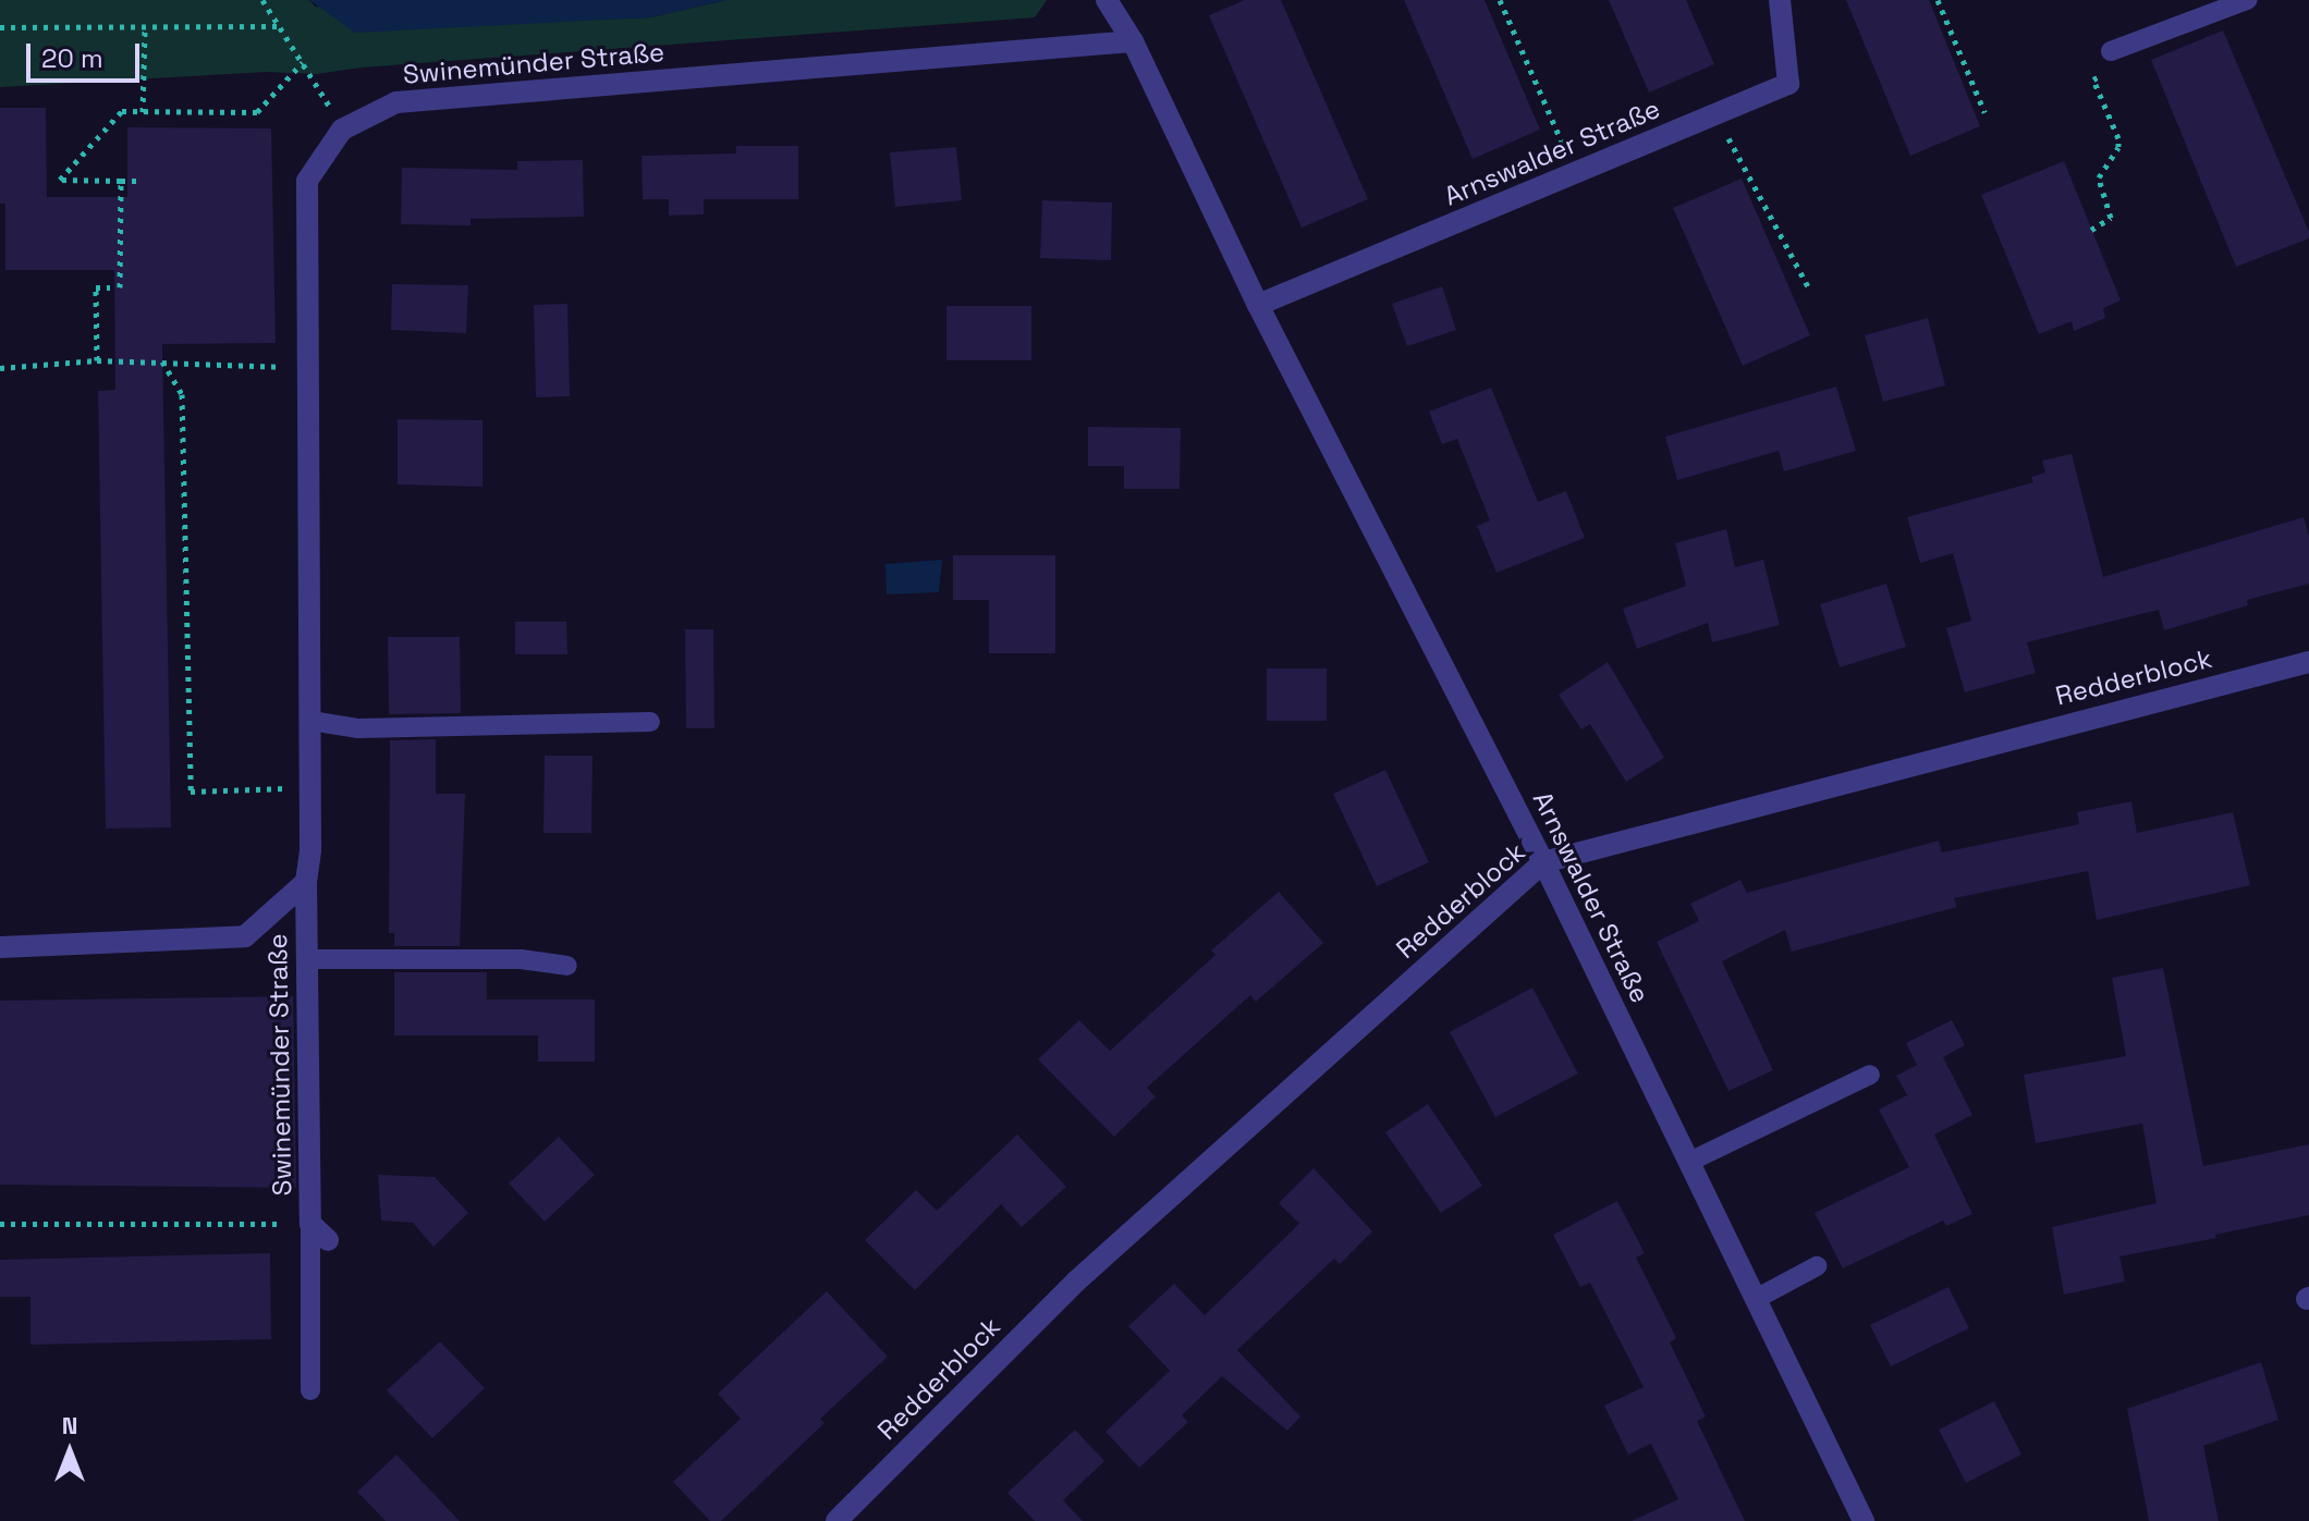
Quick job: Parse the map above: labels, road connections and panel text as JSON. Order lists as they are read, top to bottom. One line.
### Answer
{"streets":{"street":["Swinemünder Straße","Arnswalder Straße","Redderblock"]},"crossings":[["Swinemünder Straße","Arnswalder Straße"],["Arnswalder Straße","Redderblock"]],"scale_bar":"20 m","north":"top"}
